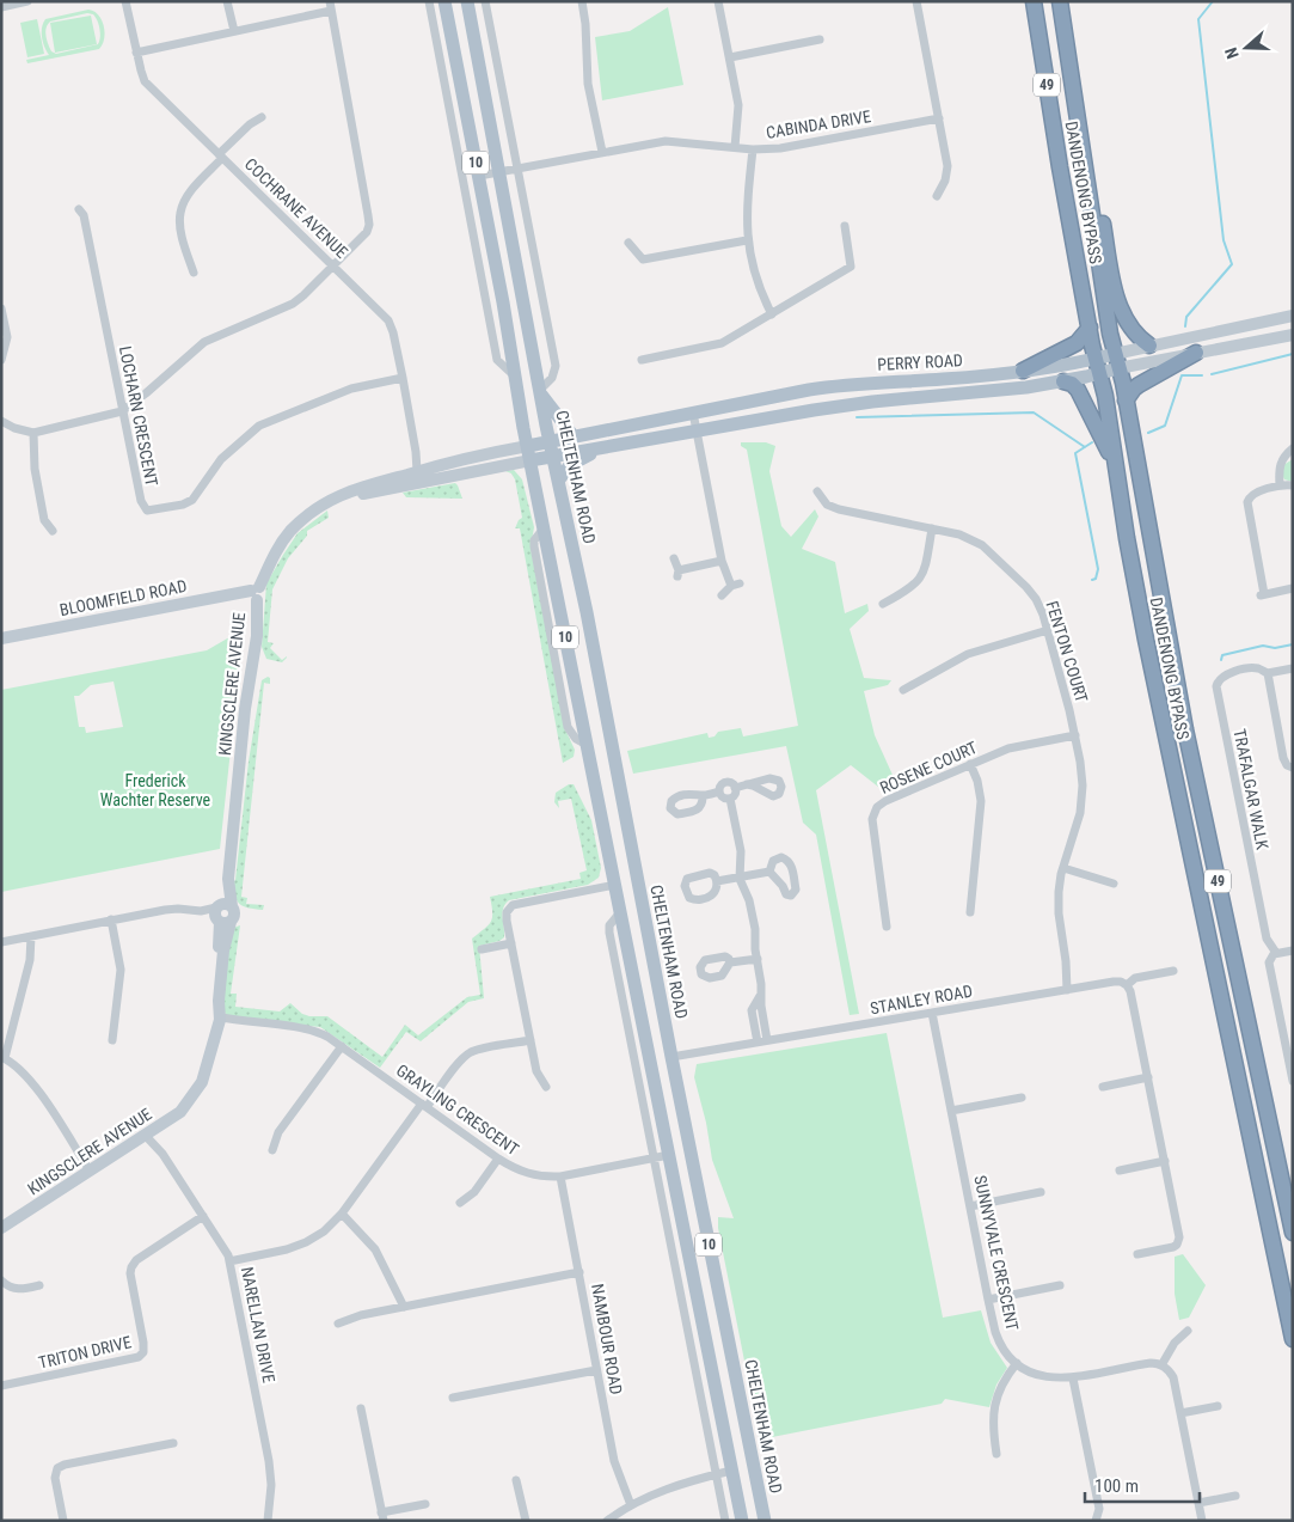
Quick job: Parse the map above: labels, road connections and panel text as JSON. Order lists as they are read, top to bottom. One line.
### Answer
{"streets":{"highway":["49","DANDENONG BYPASS"],"main road":["10","PERRY ROAD","CHELTENHAM ROAD","BLOOMFIELD ROAD","KINGSCLERE AVENUE"],"street":["CABINDA DRIVE","COCHRANE AVENUE","LOCHARN CRESCENT","FENTON COURT","ROSENE COURT","TRAFALGAR WALK","STANLEY ROAD","GRAYLING CRESCENT","SUNNYVALE CRESCENT","NARELLAN DRIVE","NAMBOUR ROAD","TRITON DRIVE"]},"crossings":[["CABINDA DRIVE","10"],["CABINDA DRIVE","CHELTENHAM ROAD"],["10","PERRY ROAD"],["10","KINGSCLERE AVENUE"],["10","GRAYLING CRESCENT"],["DANDENONG BYPASS","PERRY ROAD"],["COCHRANE AVENUE","LOCHARN CRESCENT"],["COCHRANE AVENUE","KINGSCLERE AVENUE"],["PERRY ROAD","CHELTENHAM ROAD"],["PERRY ROAD","KINGSCLERE AVENUE"],["CHELTENHAM ROAD","STANLEY ROAD"],["BLOOMFIELD ROAD","KINGSCLERE AVENUE"],["FENTON COURT","ROSENE COURT"],["FENTON COURT","STANLEY ROAD"],["KINGSCLERE AVENUE","GRAYLING CRESCENT"],["KINGSCLERE AVENUE","NARELLAN DRIVE"],["STANLEY ROAD","SUNNYVALE CRESCENT"],["GRAYLING CRESCENT","NAMBOUR ROAD"],["NARELLAN DRIVE","TRITON DRIVE"]],"parks":["Frederick Wachter Reserve"],"scale_bar":"100 m","north":"left"}
